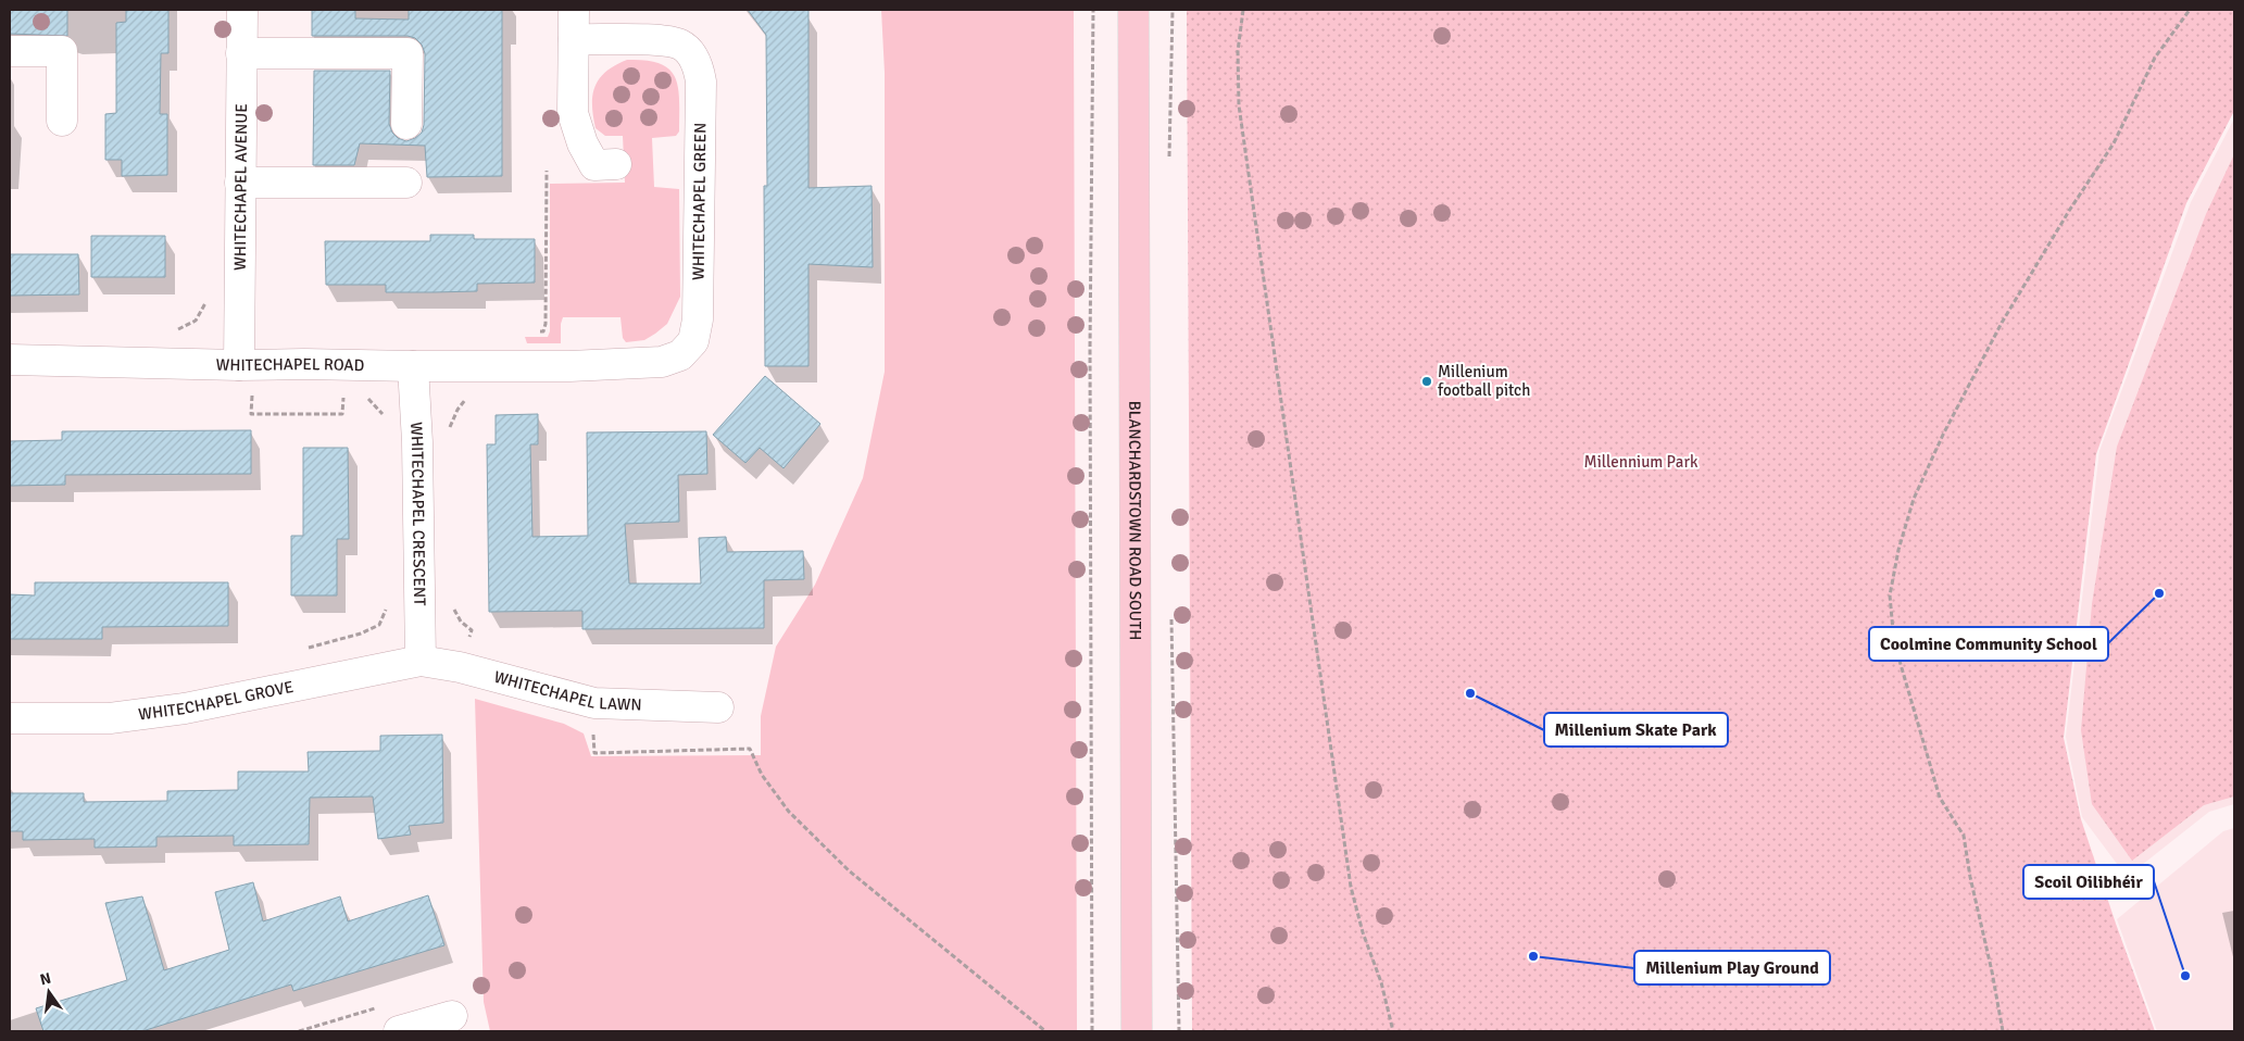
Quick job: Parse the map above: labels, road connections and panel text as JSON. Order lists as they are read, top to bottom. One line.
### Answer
{"streets":{"main road":["BLANCHARDSTOWN ROAD SOUTH"],"street":["WHITECHAPEL AVENUE","WHITECHAPEL GREEN","WHITECHAPEL ROAD","WHITECHAPEL CRESCENT","WHITECHAPEL LAWN","WHITECHAPEL GROVE"]},"crossings":[["WHITECHAPEL AVENUE","WHITECHAPEL ROAD"],["WHITECHAPEL GREEN","WHITECHAPEL ROAD"],["WHITECHAPEL ROAD","WHITECHAPEL CRESCENT"],["WHITECHAPEL CRESCENT","WHITECHAPEL LAWN"],["WHITECHAPEL CRESCENT","WHITECHAPEL GROVE"],["WHITECHAPEL LAWN","WHITECHAPEL GROVE"]],"parks":["Millennium Park"],"places":["Millenium football pitch","Coolmine Community School","Millenium Skate Park","Millenium Play Ground","Scoil Oilibhéir"],"north":"top"}
